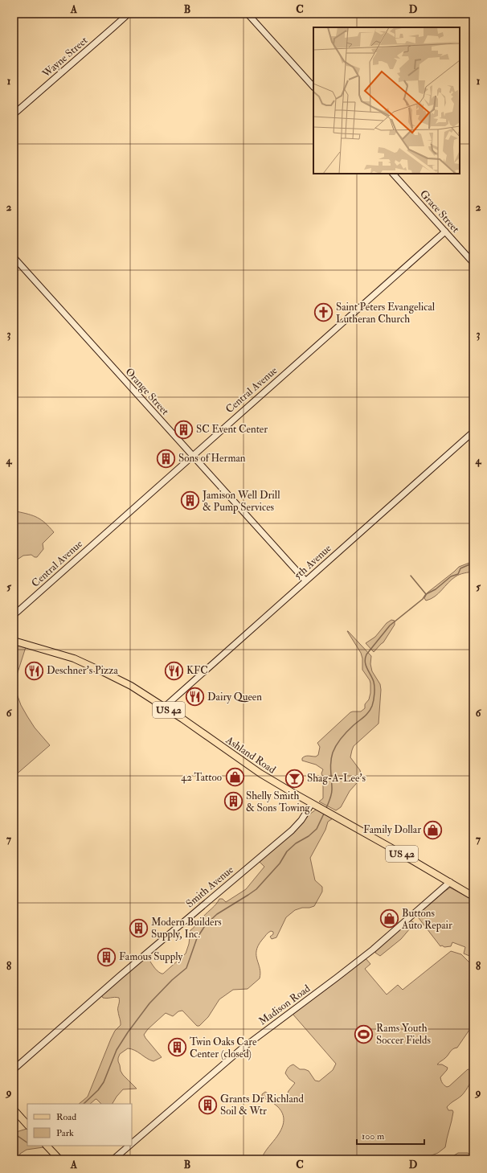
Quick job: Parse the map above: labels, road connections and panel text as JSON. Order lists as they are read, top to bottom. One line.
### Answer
{"streets":{"main road":["US 42","Ashland Road"],"street":["Wayne Street","Grace Street","Central Avenue","Orange Street","5th Avenue","Smith Avenue","Madison Road"]},"crossings":[["Grace Street","Central Avenue"],["Central Avenue","Orange Street"],["Orange Street","5th Avenue"],["5th Avenue","Ashland Road"],["Ashland Road","Smith Avenue"],["Ashland Road","Madison Road"]],"places":{"church":["Saint Peters Evangelical Lutheran Church"],"building":["SC Event Center","Sons of Herman","Jamison Well Drill & Pump Services","Shelly Smith & Sons Towing","Modern Builders Supply, Inc.","Famous Supply","Twin Oaks Care Center (closed)","Grants Dr Richland Soil & Wtr"],"restaurant":["Deschner's Pizza","KFC","Dairy Queen"],"shop":["42 Tattoo","Family Dollar","Buttons Auto Repair"],"bar":["Shag-A-Lee's"],"sports":["Rams Youth Soccer Fields"]},"legend":["Road","Park"],"scale_bar":"100 m","grid":{"columns":["A","B","C","D"],"rows":["1","2","3","4","5","6","7","8","9"]}}
